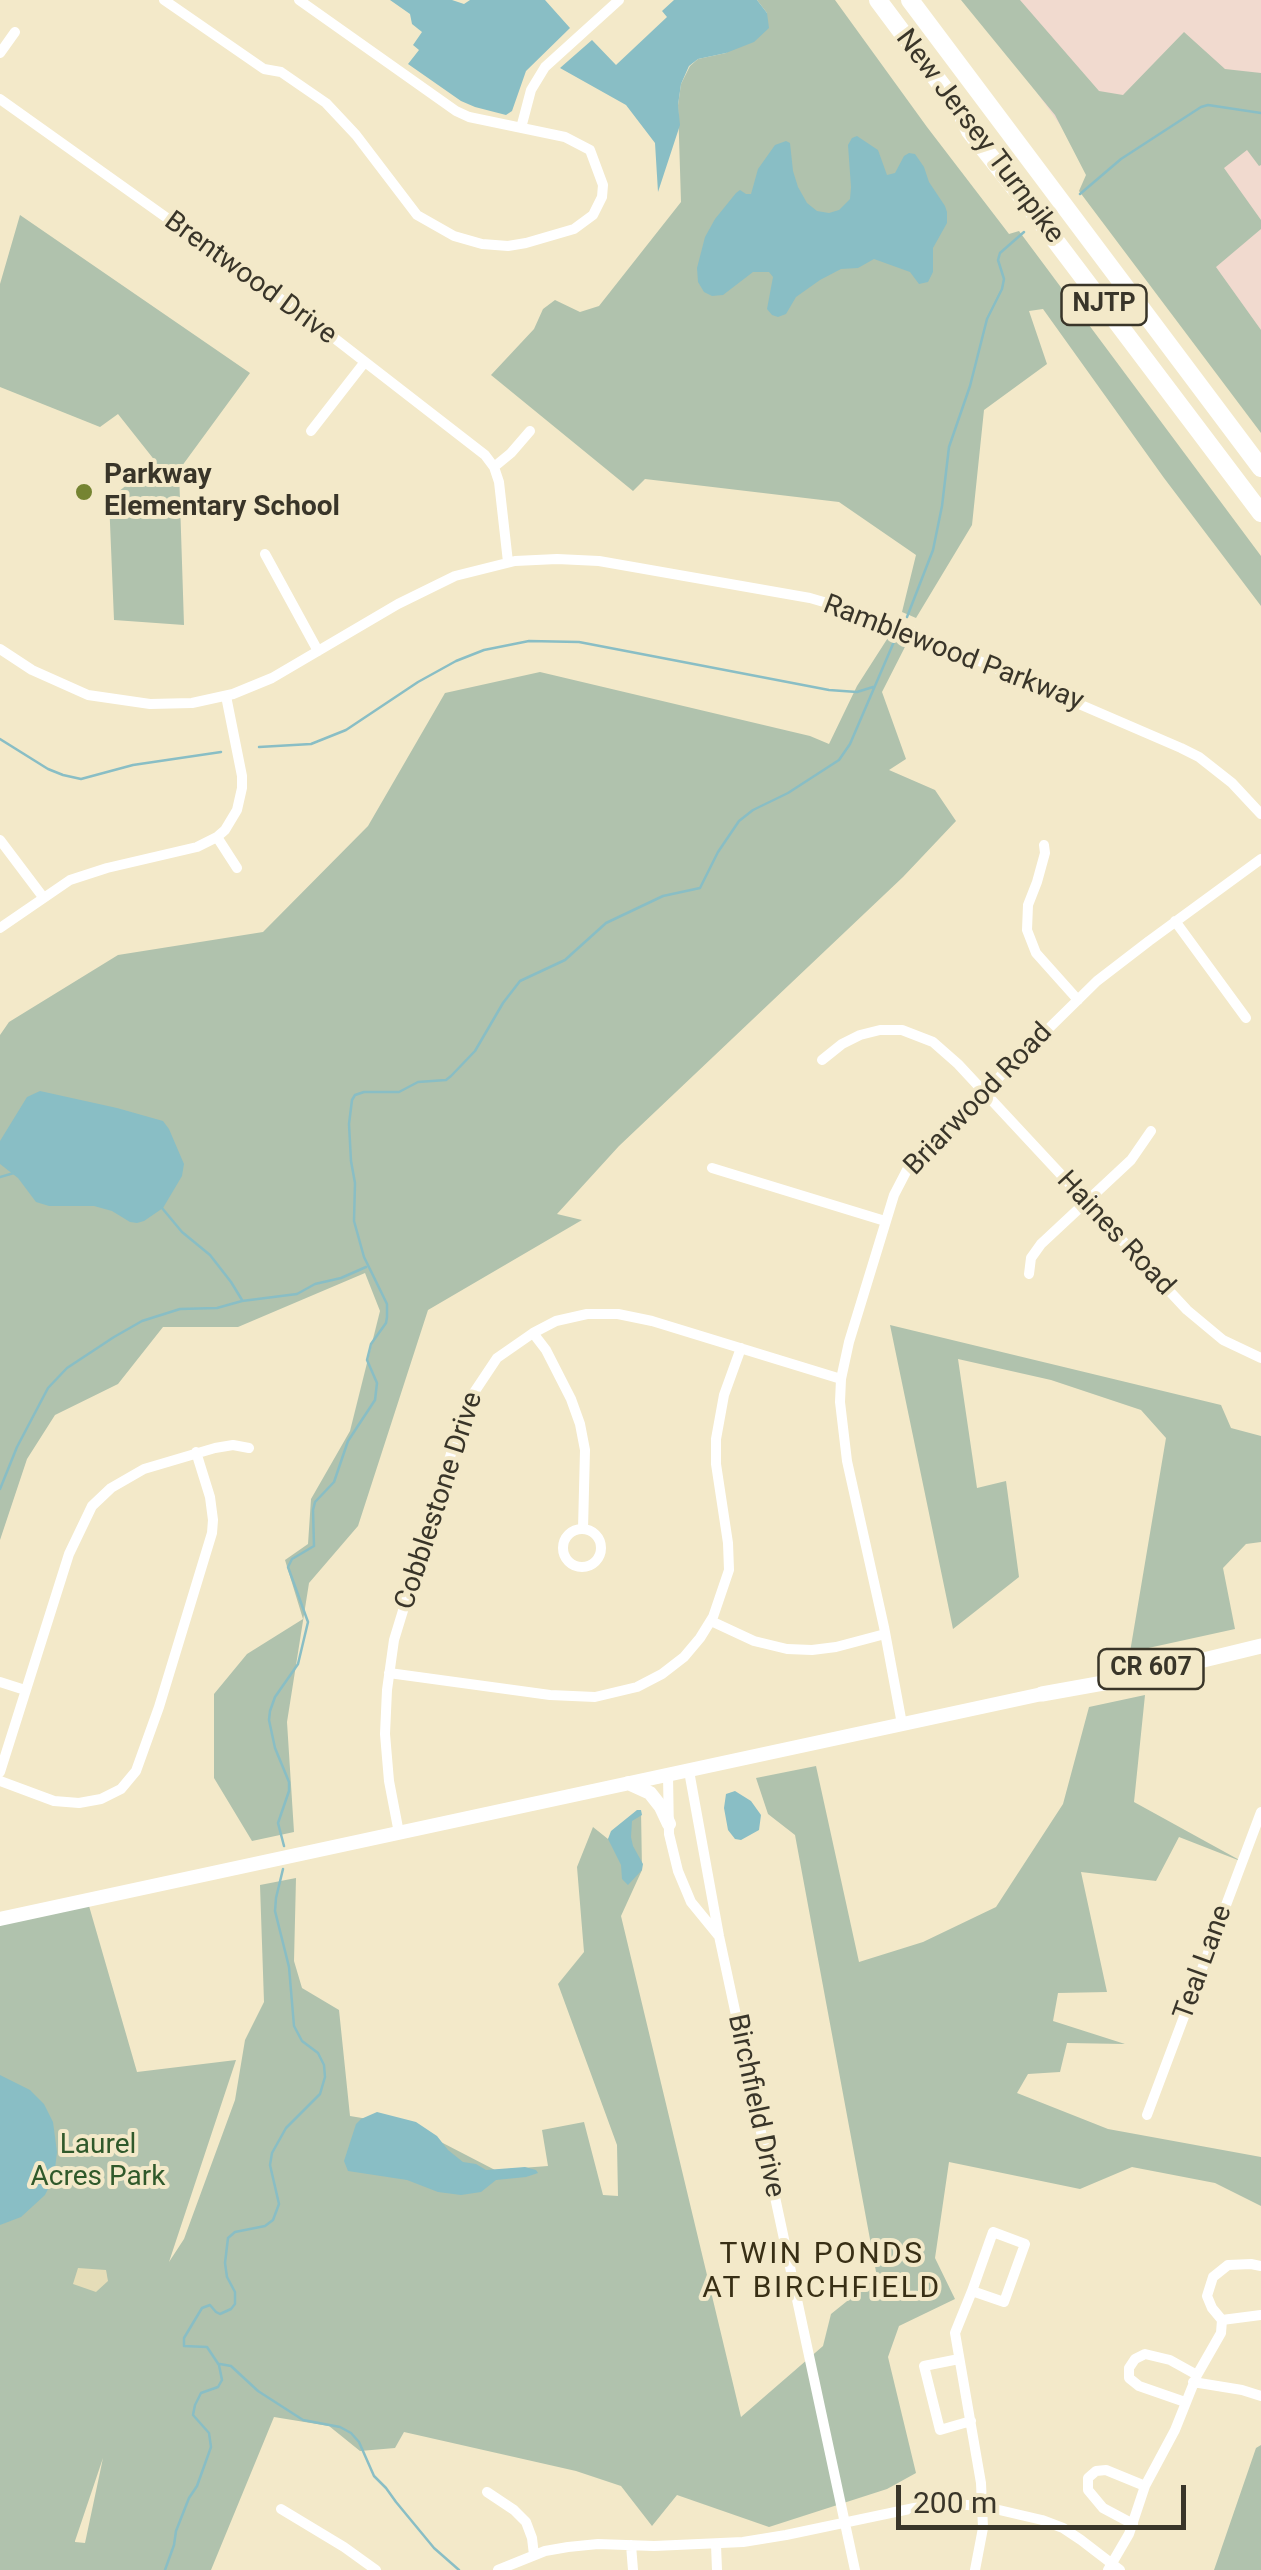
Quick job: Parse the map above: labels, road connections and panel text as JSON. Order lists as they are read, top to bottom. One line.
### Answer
{"streets":{"highway":["New Jersey Turnpike","NJTP"],"main road":["CR 607"],"street":["Brentwood Drive","Ramblewood Parkway","Briarwood Road","Haines Road","Cobblestone Drive","Teal Lane","Birchfield Drive"]},"crossings":[["Briarwood Road","Haines Road"],["Briarwood Road","Cobblestone Drive"]],"districts":["TWIN PONDS AT BIRCHFIELD"],"parks":["Laurel Acres Park"],"places":["Parkway Elementary School"],"scale_bar":"200 m"}
